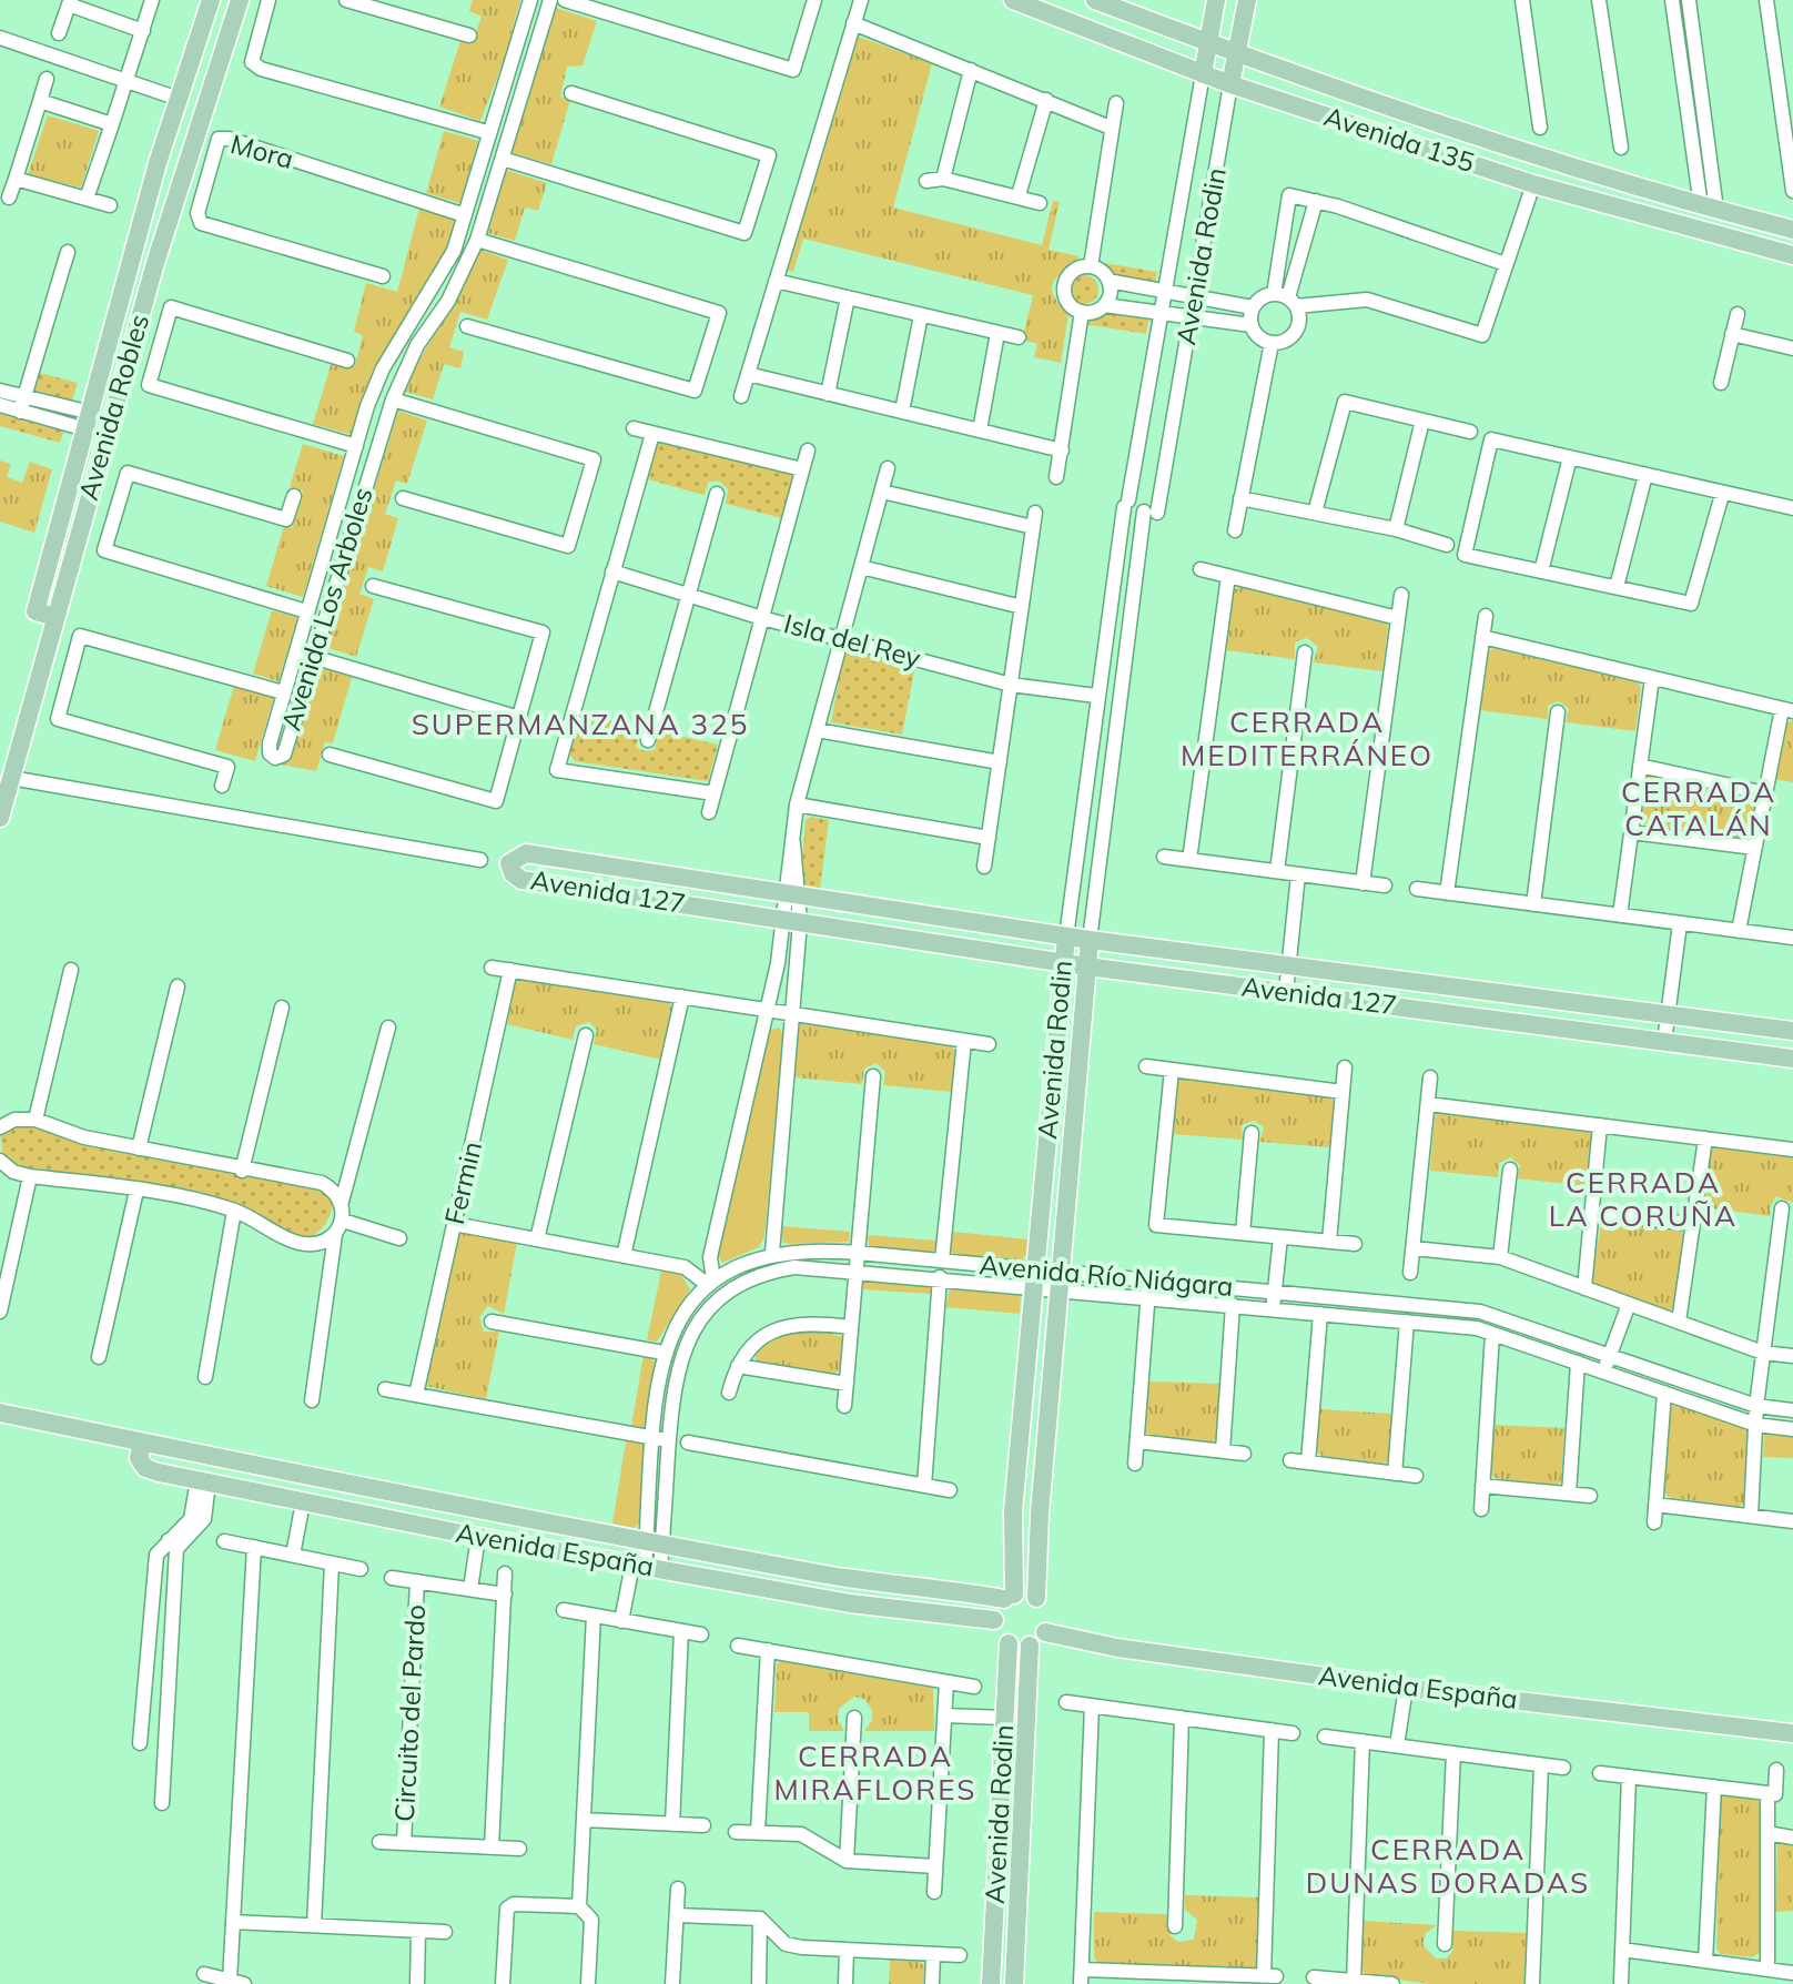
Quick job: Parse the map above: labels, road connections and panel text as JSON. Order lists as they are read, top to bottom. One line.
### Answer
{"streets":{"main road":["Avenida 135","Avenida Rodin","Avenida Robles","Avenida 127","Avenida España"],"street":["Mora","Avenida Los Arboles","Isla del Rey","Fermin","Avenida Río Niágara","Circuito del Pardo"]},"crossings":[["Avenida 135","Avenida Rodin"],["Mora","Avenida Los Arboles"],["Avenida Rodin","Isla del Rey"],["Avenida Rodin","Avenida 127"],["Avenida Rodin","Avenida Río Niágara"],["Avenida Rodin","Avenida España"],["Avenida Río Niágara","Avenida España"]],"districts":["CERRADA MEDITERRÁNEO","SUPERMANZANA 325","CERRADA CATALÁN","CERRADA LA CORUÑA","CERRADA MIRAFLORES","CERRADA DUNAS DORADAS"]}
